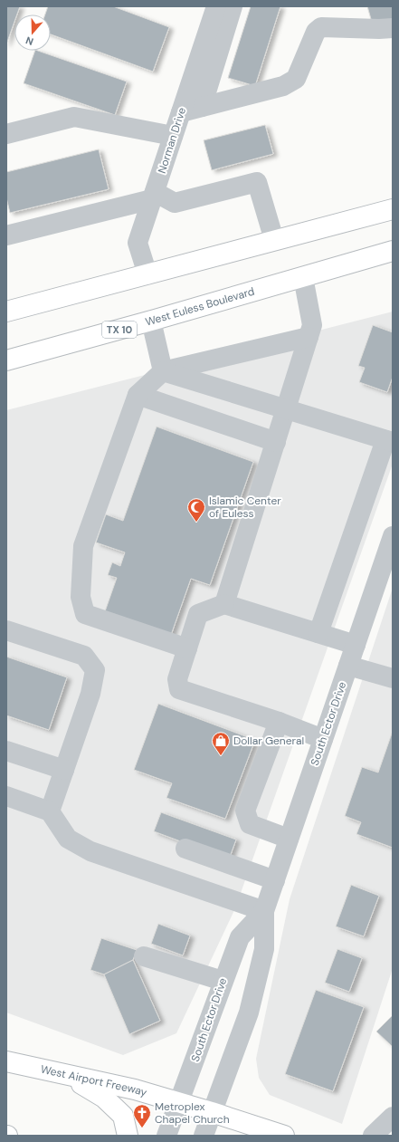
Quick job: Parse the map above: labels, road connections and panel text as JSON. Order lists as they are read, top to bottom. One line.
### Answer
{"streets":{"main road":["West Euless Boulevard","TX 10","West Airport Freeway"],"street":["Norman Drive","South Ector Drive"]},"crossings":[["South Ector Drive","West Airport Freeway"]],"places":{"mosque":["Islamic Center of Euless"],"shop":["Dollar General"],"church":["Metroplex Chapel Church"]},"north":"bottom"}
